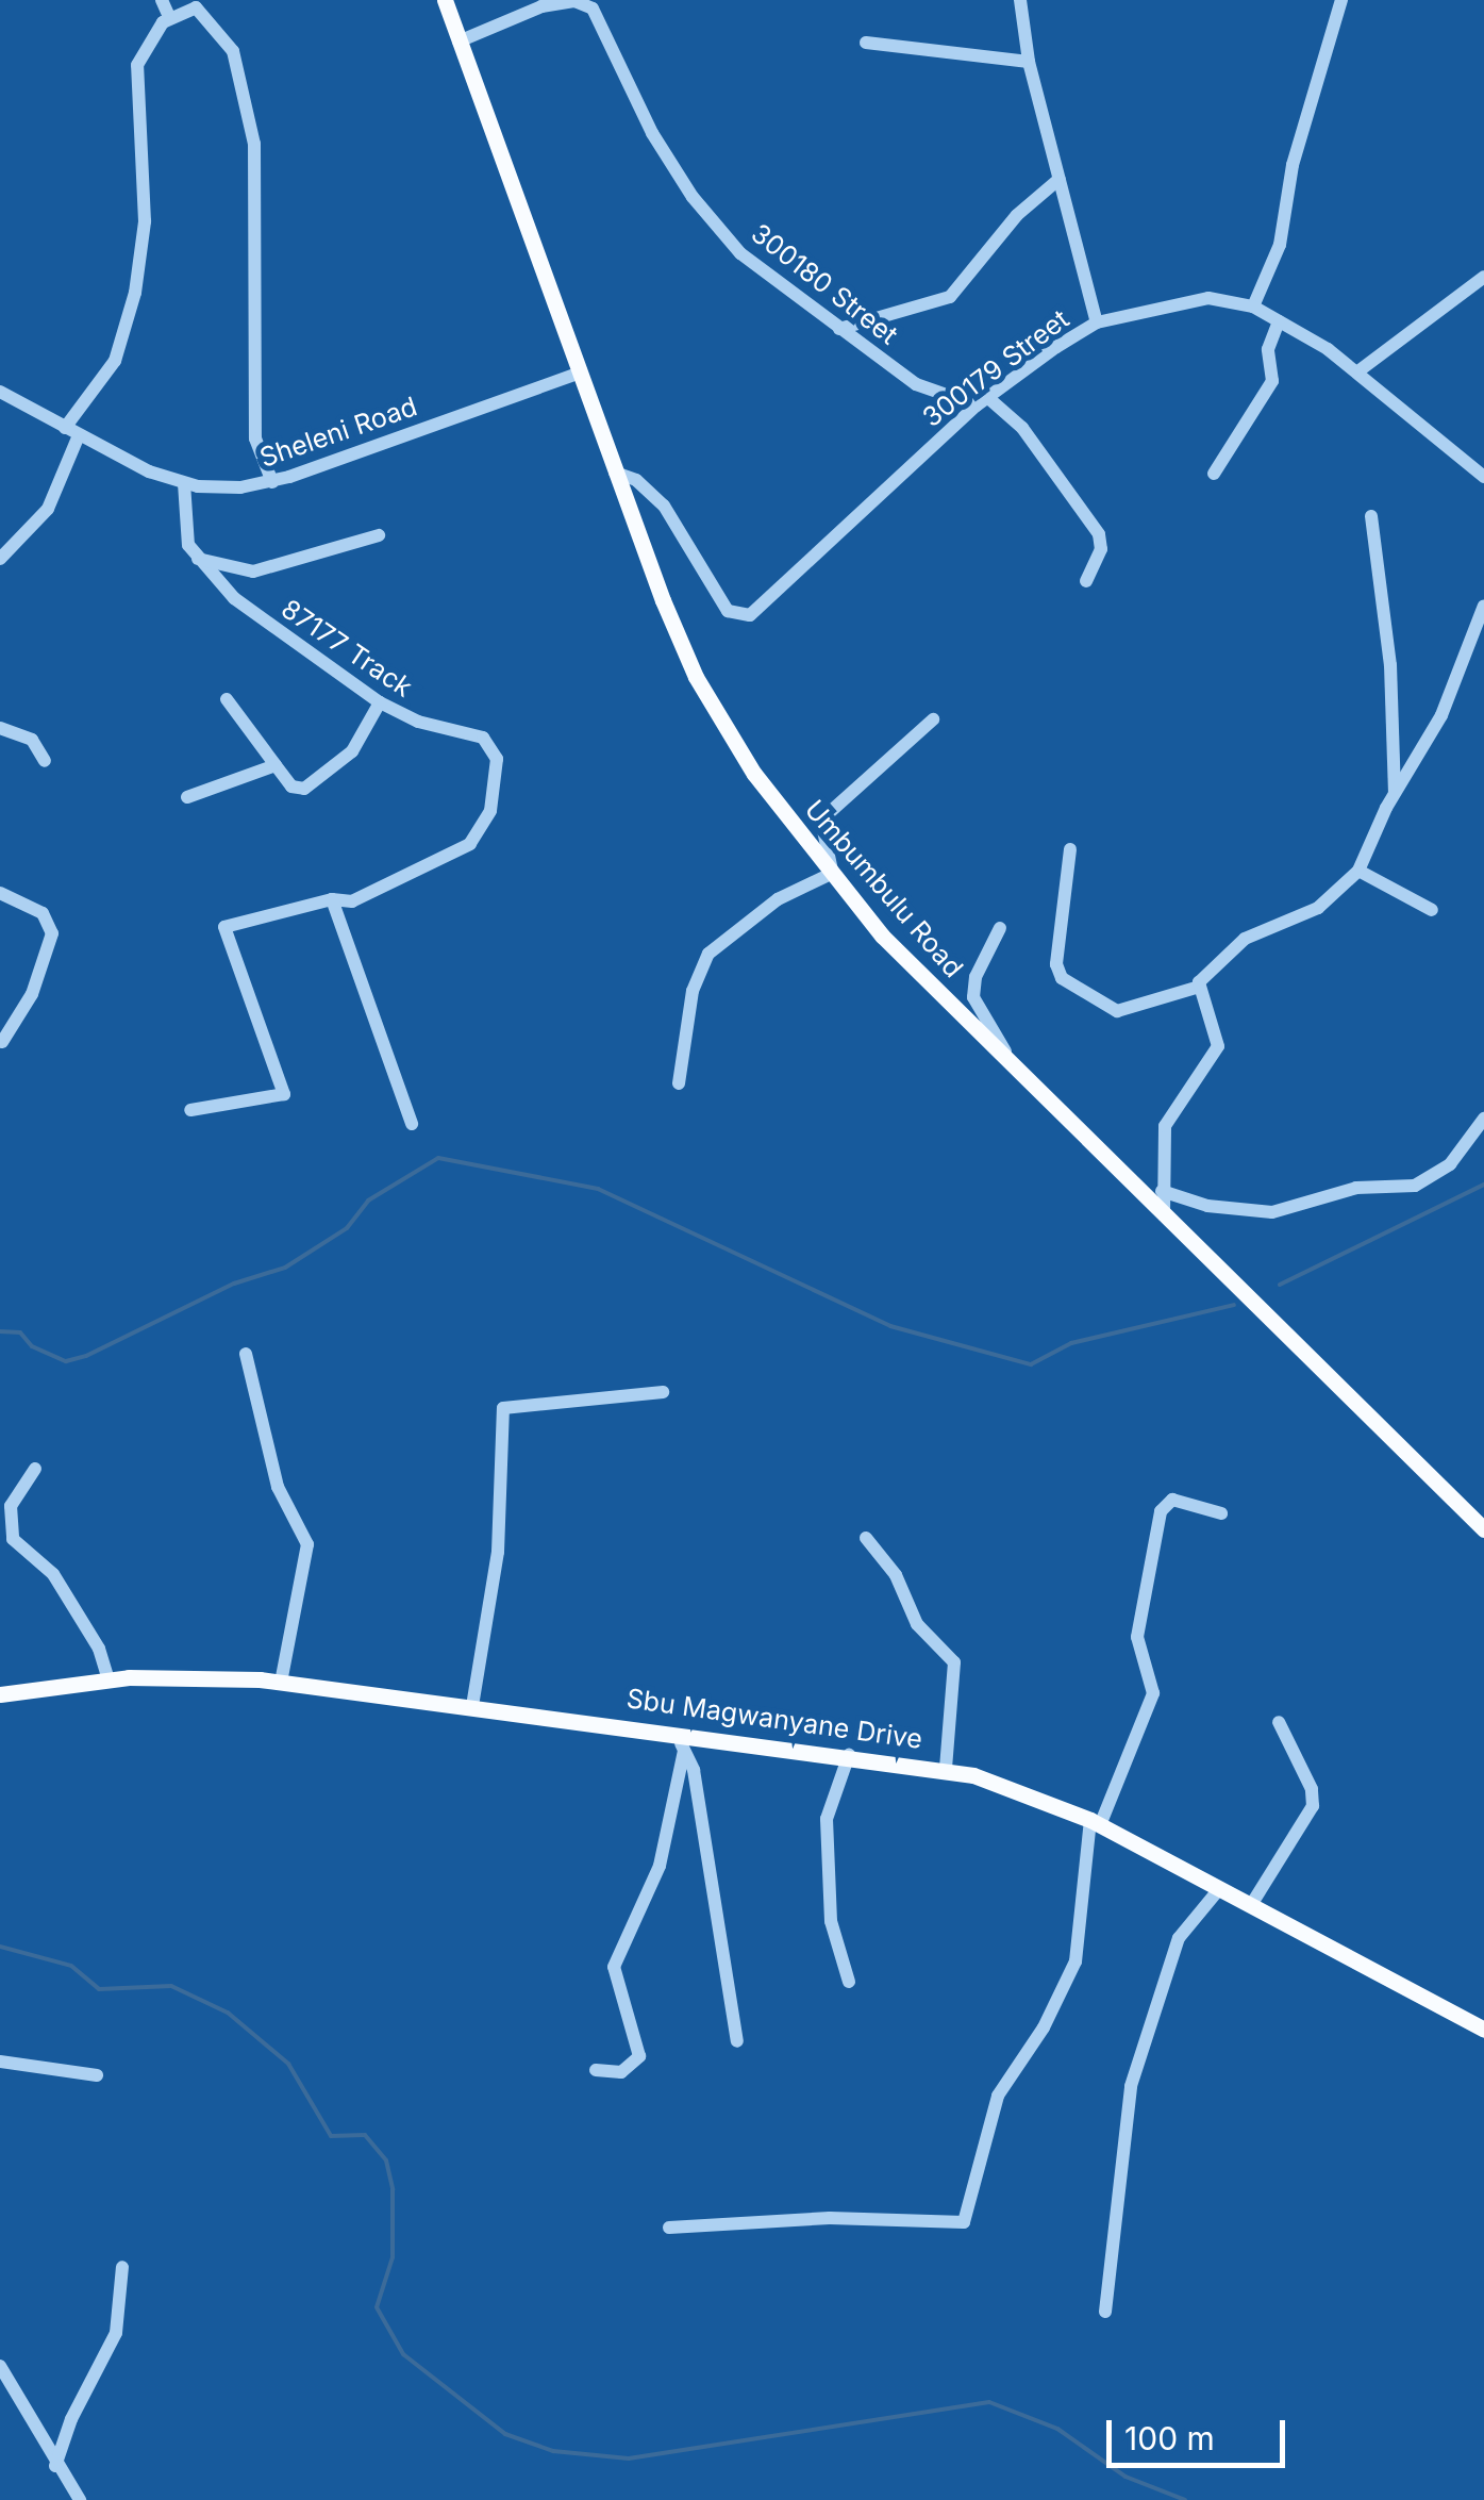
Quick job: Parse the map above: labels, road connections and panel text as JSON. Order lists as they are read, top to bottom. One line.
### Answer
{"streets":{"main road":["Umbumbulu Road","Sbu Magwanyane Drive"],"street":["300180 Street","300179 Street","Sheleni Road","87177 Track"]},"crossings":[["300180 Street","300179 Street"],["300180 Street","Umbumbulu Road"],["300179 Street","Umbumbulu Road"],["Sheleni Road","Umbumbulu Road"]],"scale_bar":"100 m"}
